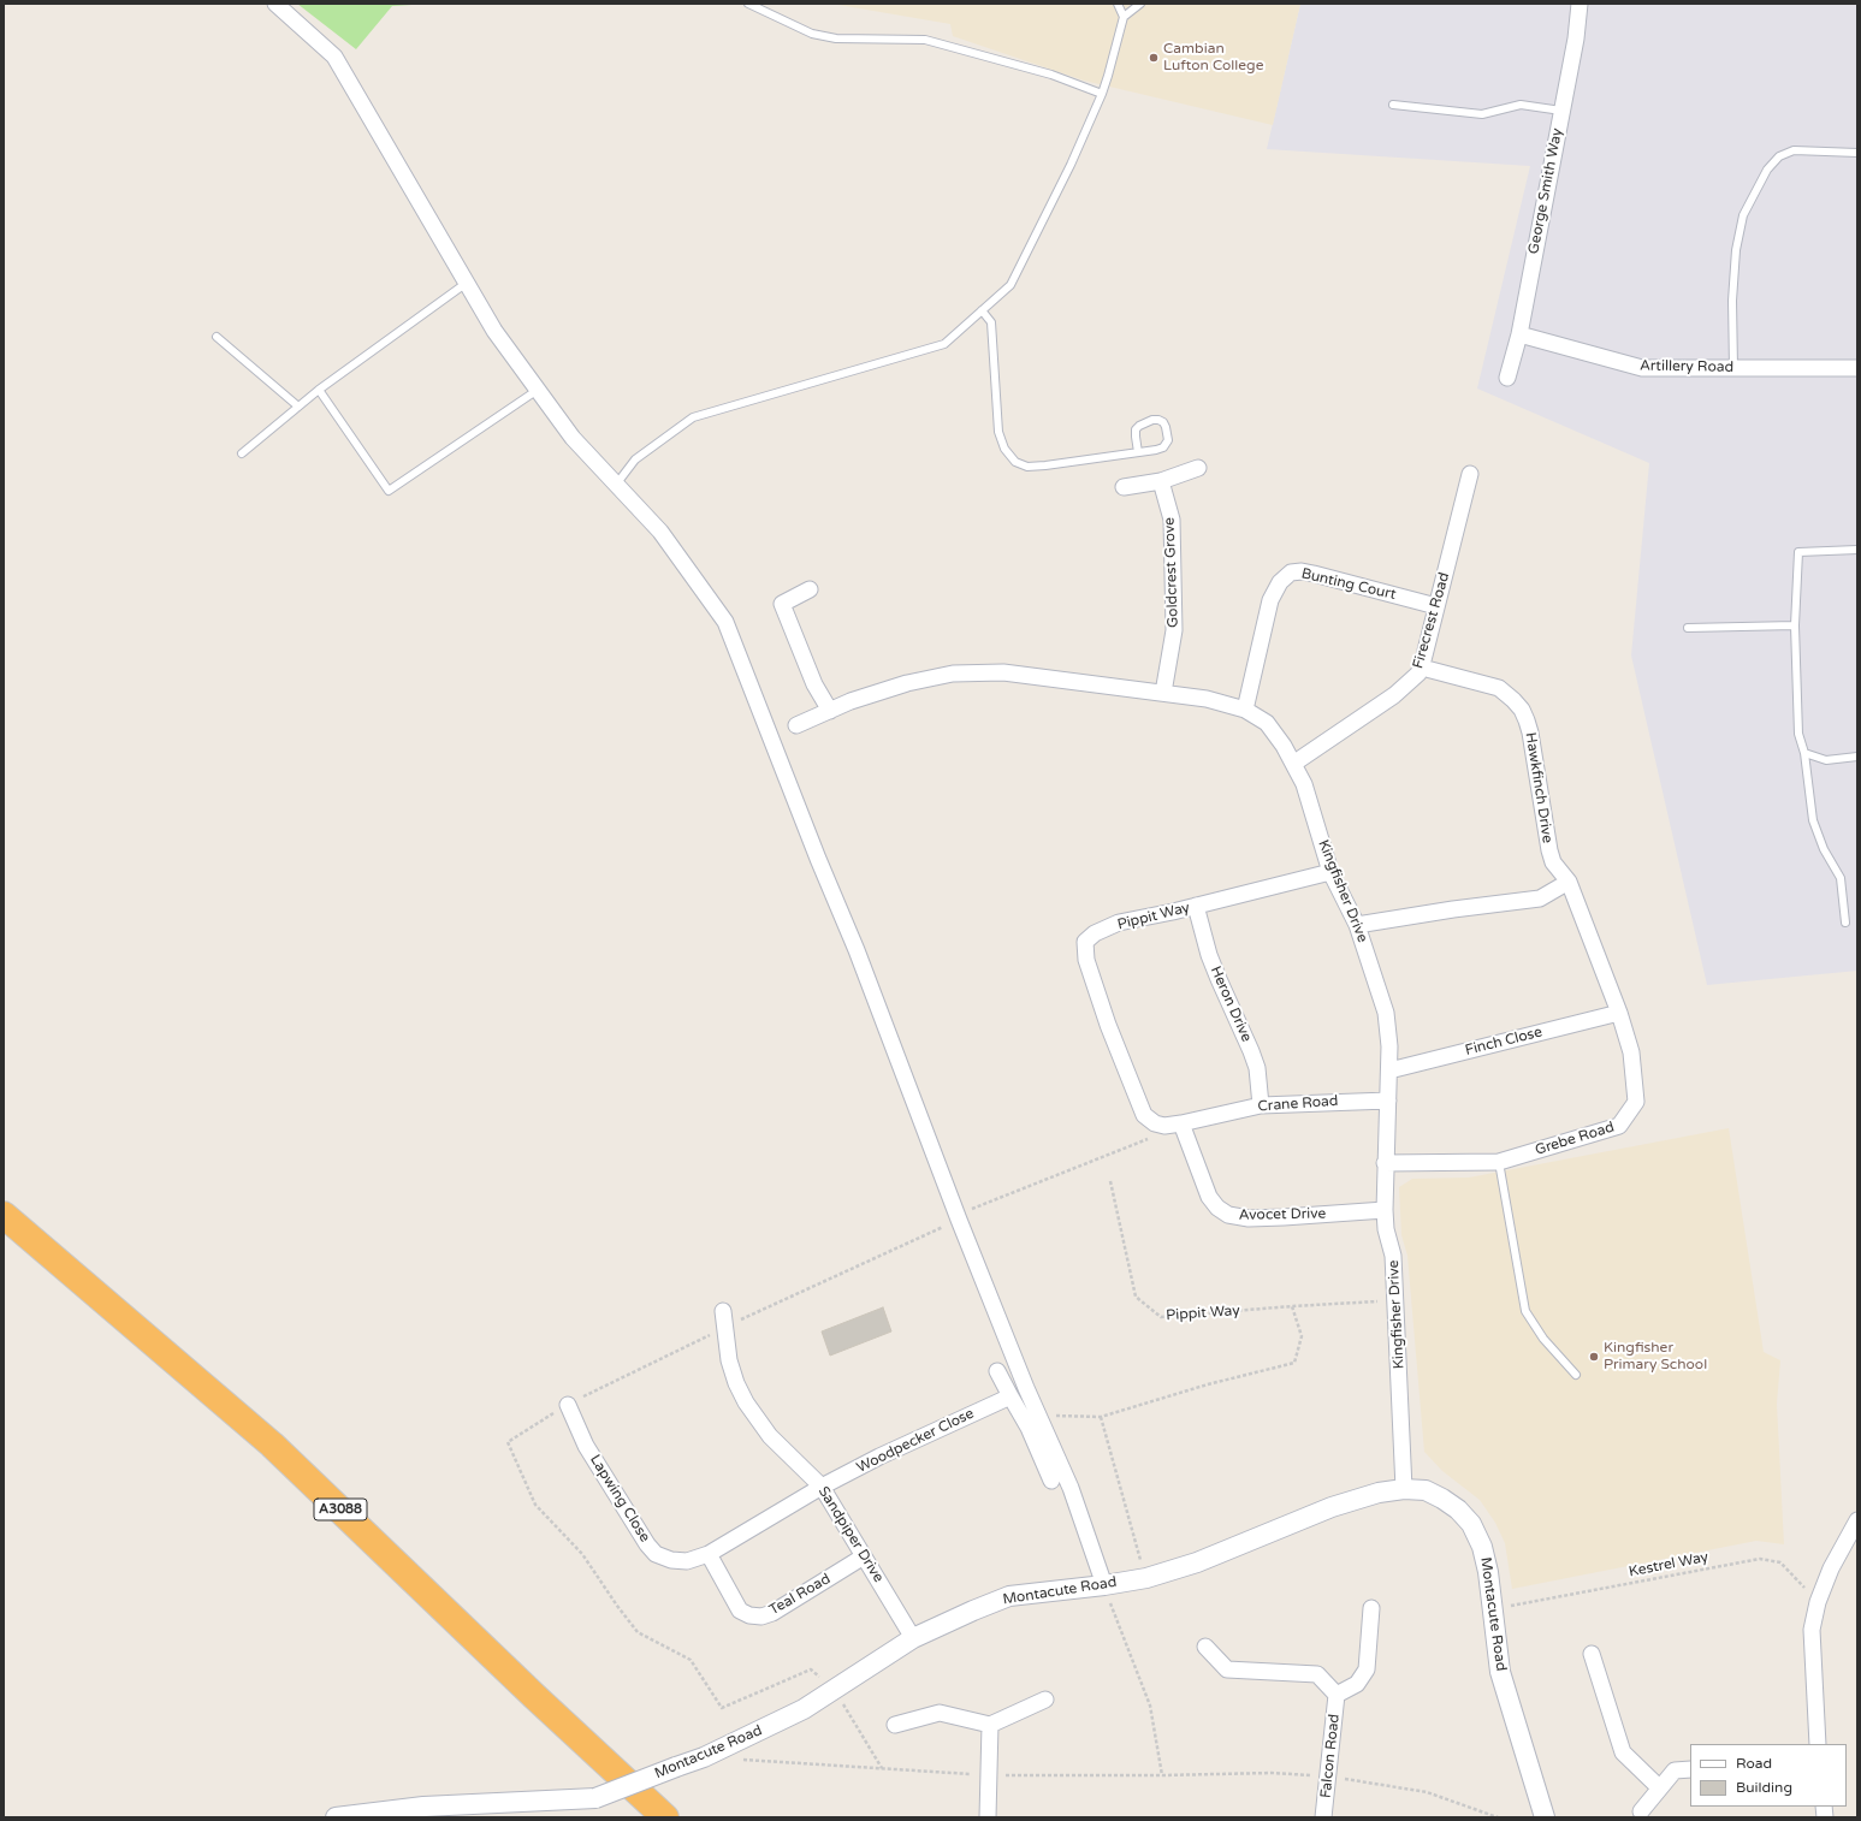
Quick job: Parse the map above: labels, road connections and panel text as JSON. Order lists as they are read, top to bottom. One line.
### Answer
{"streets":{"highway":["A3088"],"street":["George Smith Way","Artillery Road","Goldcrest Grove","Bunting Court","Firecrest Road","Hawkfinch Drive","Kingfisher Drive","Pippit Way","Heron Drive","Finch Close","Crane Road","Grebe Road","Avocet Drive","Woodpecker Close","Lapwing Close","Sandpiper Drive","Montacute Road","Teal Road","Falcon Road"],"path":["Kestrel Way"]},"crossings":[["George Smith Way","Artillery Road"],["Goldcrest Grove","Kingfisher Drive"],["Bunting Court","Firecrest Road"],["Bunting Court","Kingfisher Drive"],["Firecrest Road","Hawkfinch Drive"],["Firecrest Road","Kingfisher Drive"],["Hawkfinch Drive","Grebe Road"],["Kingfisher Drive","Pippit Way"],["Kingfisher Drive","Finch Close"],["Kingfisher Drive","Crane Road"],["Kingfisher Drive","Grebe Road"],["Kingfisher Drive","Avocet Drive"],["Kingfisher Drive","Montacute Road"],["Pippit Way","Heron Drive"],["Heron Drive","Crane Road"],["Finch Close","Grebe Road"],["Crane Road","Avocet Drive"],["Woodpecker Close","Lapwing Close"],["Woodpecker Close","Sandpiper Drive"],["Lapwing Close","Sandpiper Drive"],["Lapwing Close","Teal Road"],["Sandpiper Drive","Montacute Road"],["Sandpiper Drive","Teal Road"]],"places":["Cambian Lufton College","Kingfisher Primary School"],"legend":["Road","Building"]}
